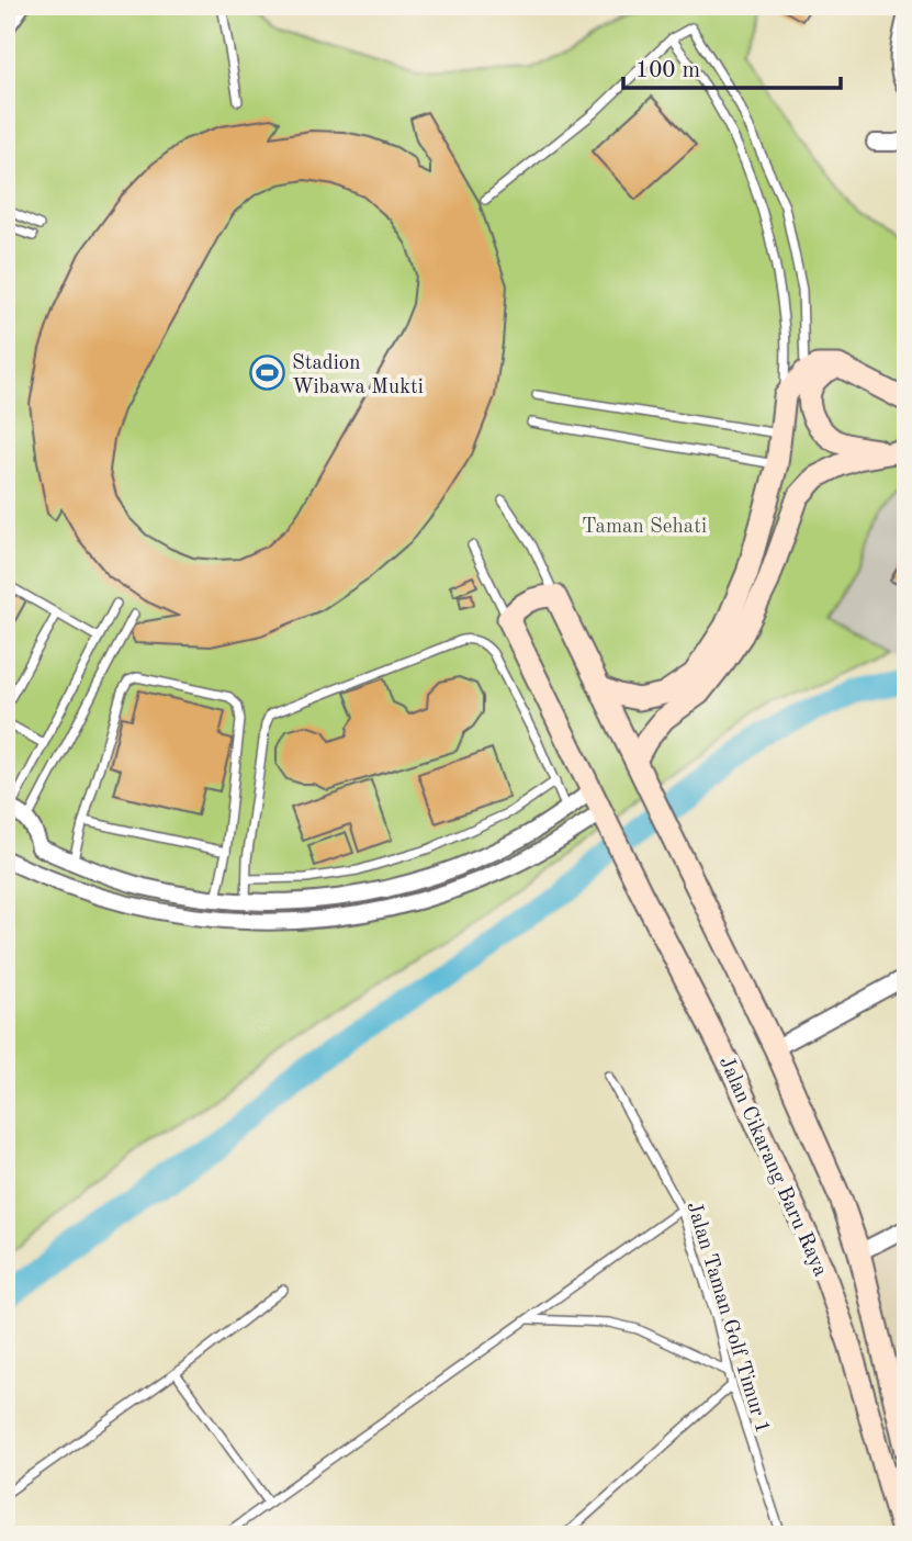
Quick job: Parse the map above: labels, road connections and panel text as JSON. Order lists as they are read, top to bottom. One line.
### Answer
{"streets":{"main road":["Jalan Cikarang Baru Raya"],"lane":["Jalan Taman Golf Timur 1"]},"parks":["Taman Sehati"],"places":{"sports":["Stadion Wibawa Mukti"]},"scale_bar":"100 m"}
